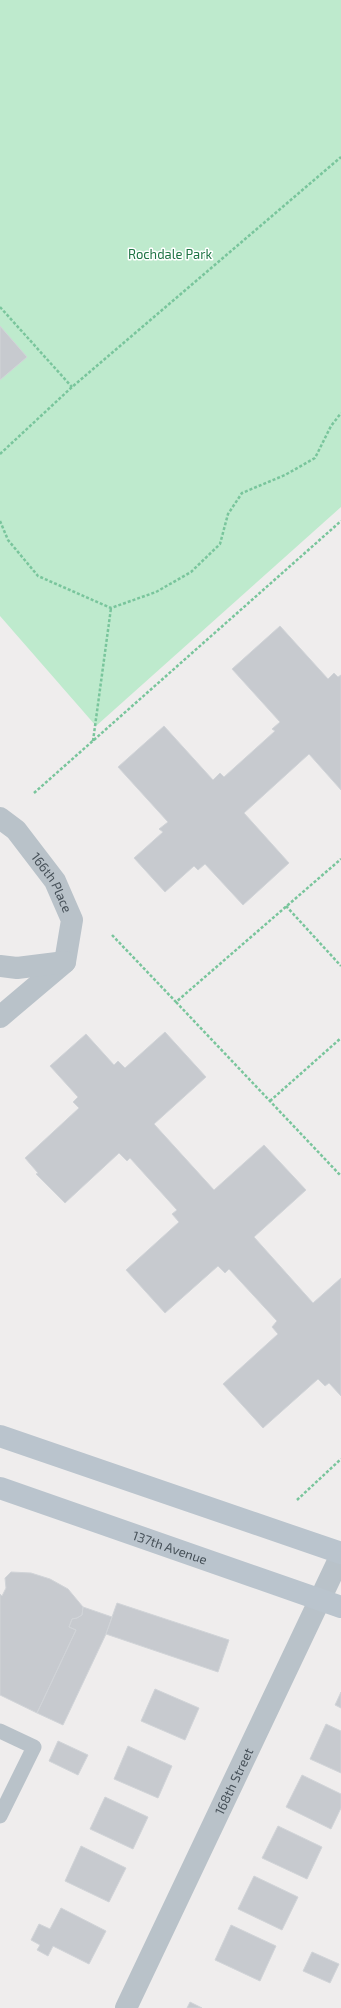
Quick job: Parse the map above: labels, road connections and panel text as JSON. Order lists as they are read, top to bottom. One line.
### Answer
{"streets":{"street":["166th Place","137th Avenue","168th Street"]},"crossings":[["137th Avenue","168th Street"]],"parks":["Rochdale Park"]}
